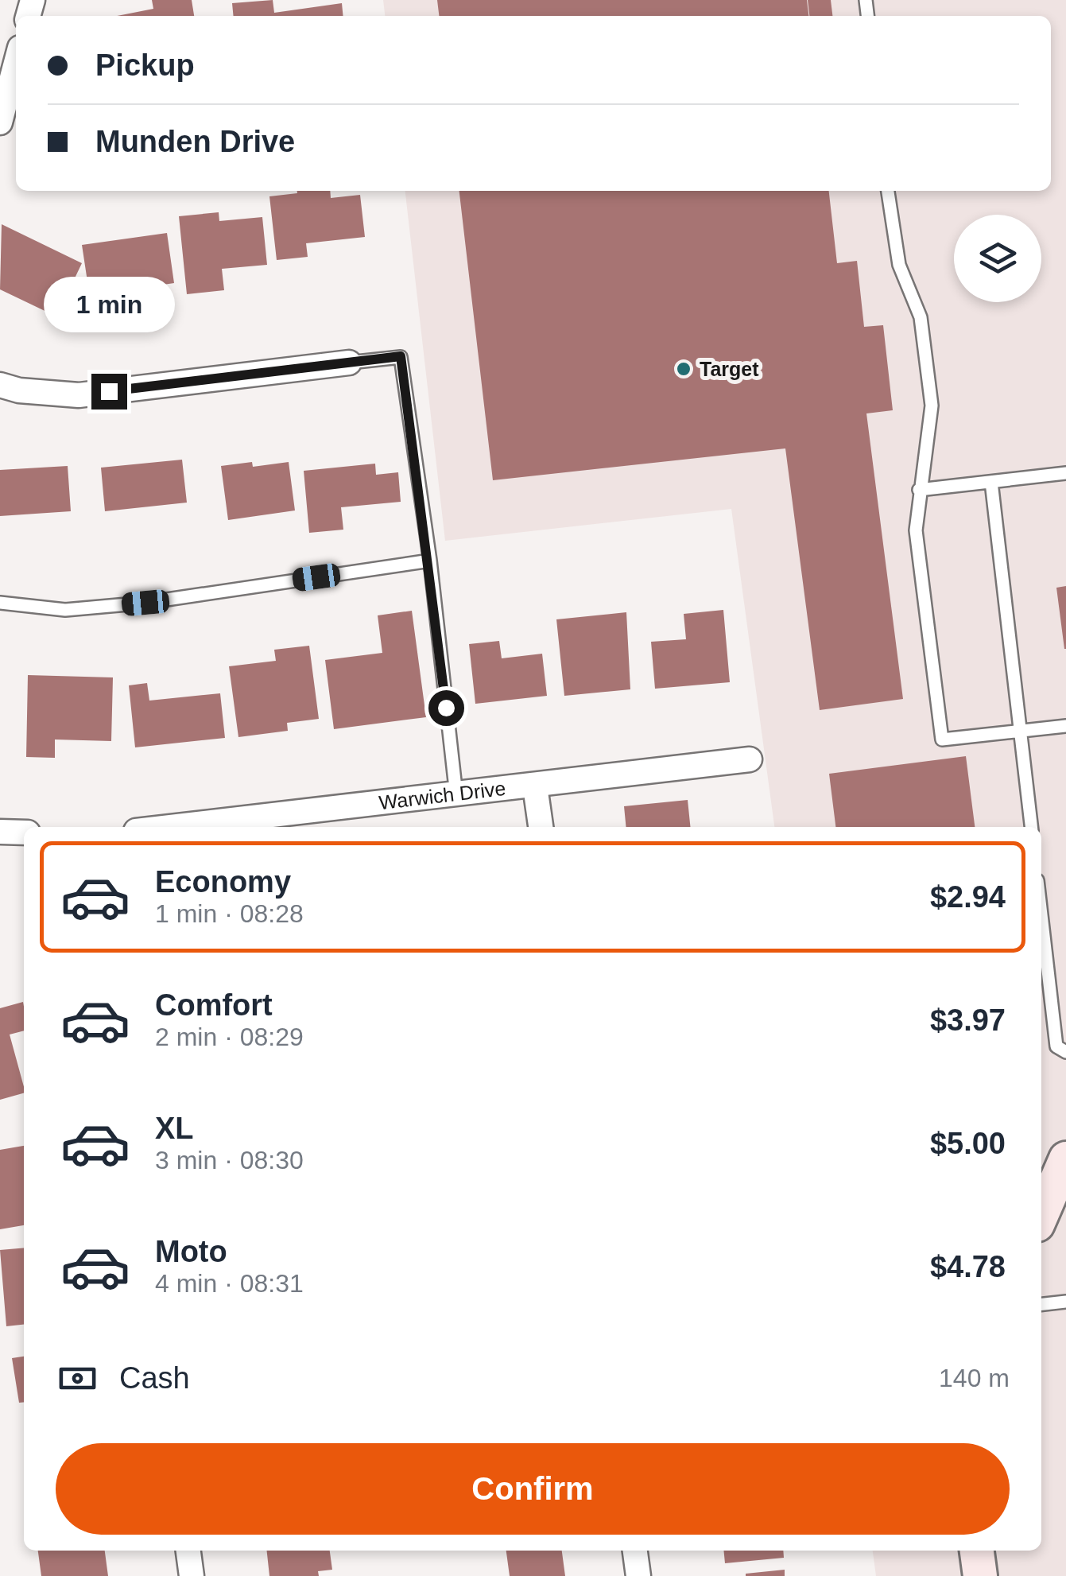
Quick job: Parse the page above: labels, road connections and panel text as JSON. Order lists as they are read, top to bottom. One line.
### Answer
{"streets":{"street":["Warwich Drive"]},"places":["Target"],"page":{"banner":["Pickup","Munden Drive"],"bubble":"1 min","list":[{"name":"Economy","note":"1 min · 08:28","value":"$2.94"},{"name":"Comfort","note":"2 min · 08:29","value":"$3.97"},{"name":"XL","note":"3 min · 08:30","value":"$5.00"},{"name":"Moto","note":"4 min · 08:31","value":"$4.78"}],"pay":["Cash","140 m"],"buttons":"Confirm"}}
